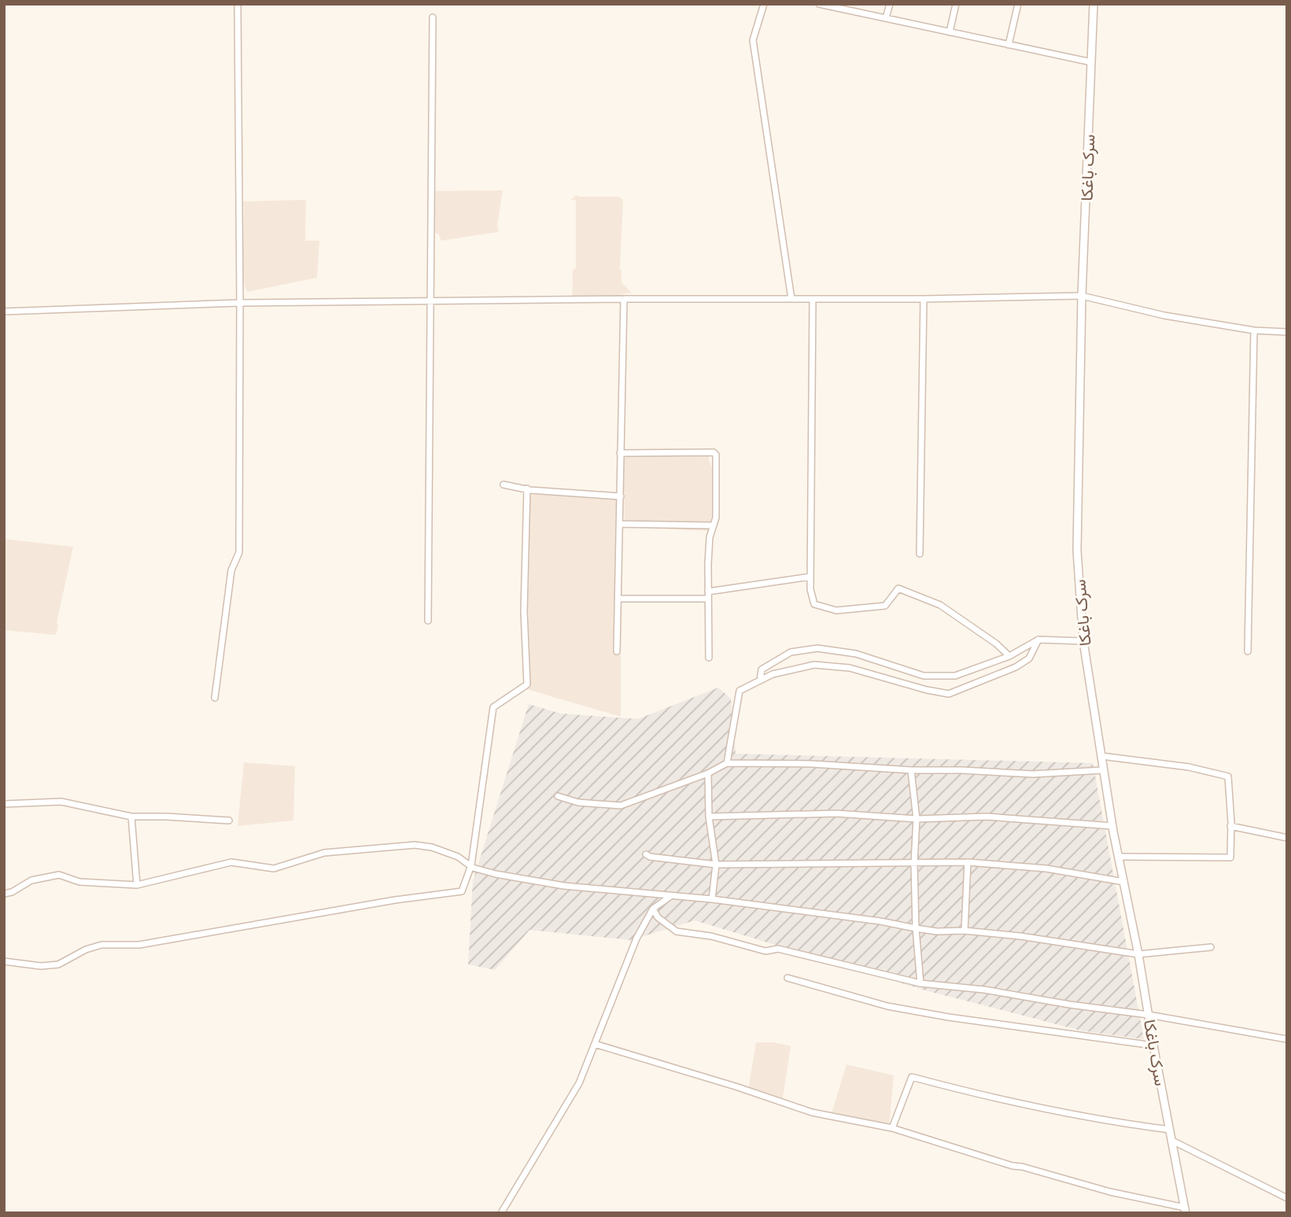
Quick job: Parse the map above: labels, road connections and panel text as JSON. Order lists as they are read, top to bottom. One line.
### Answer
{"streets":{"street":["سرک باغکا"]}}
